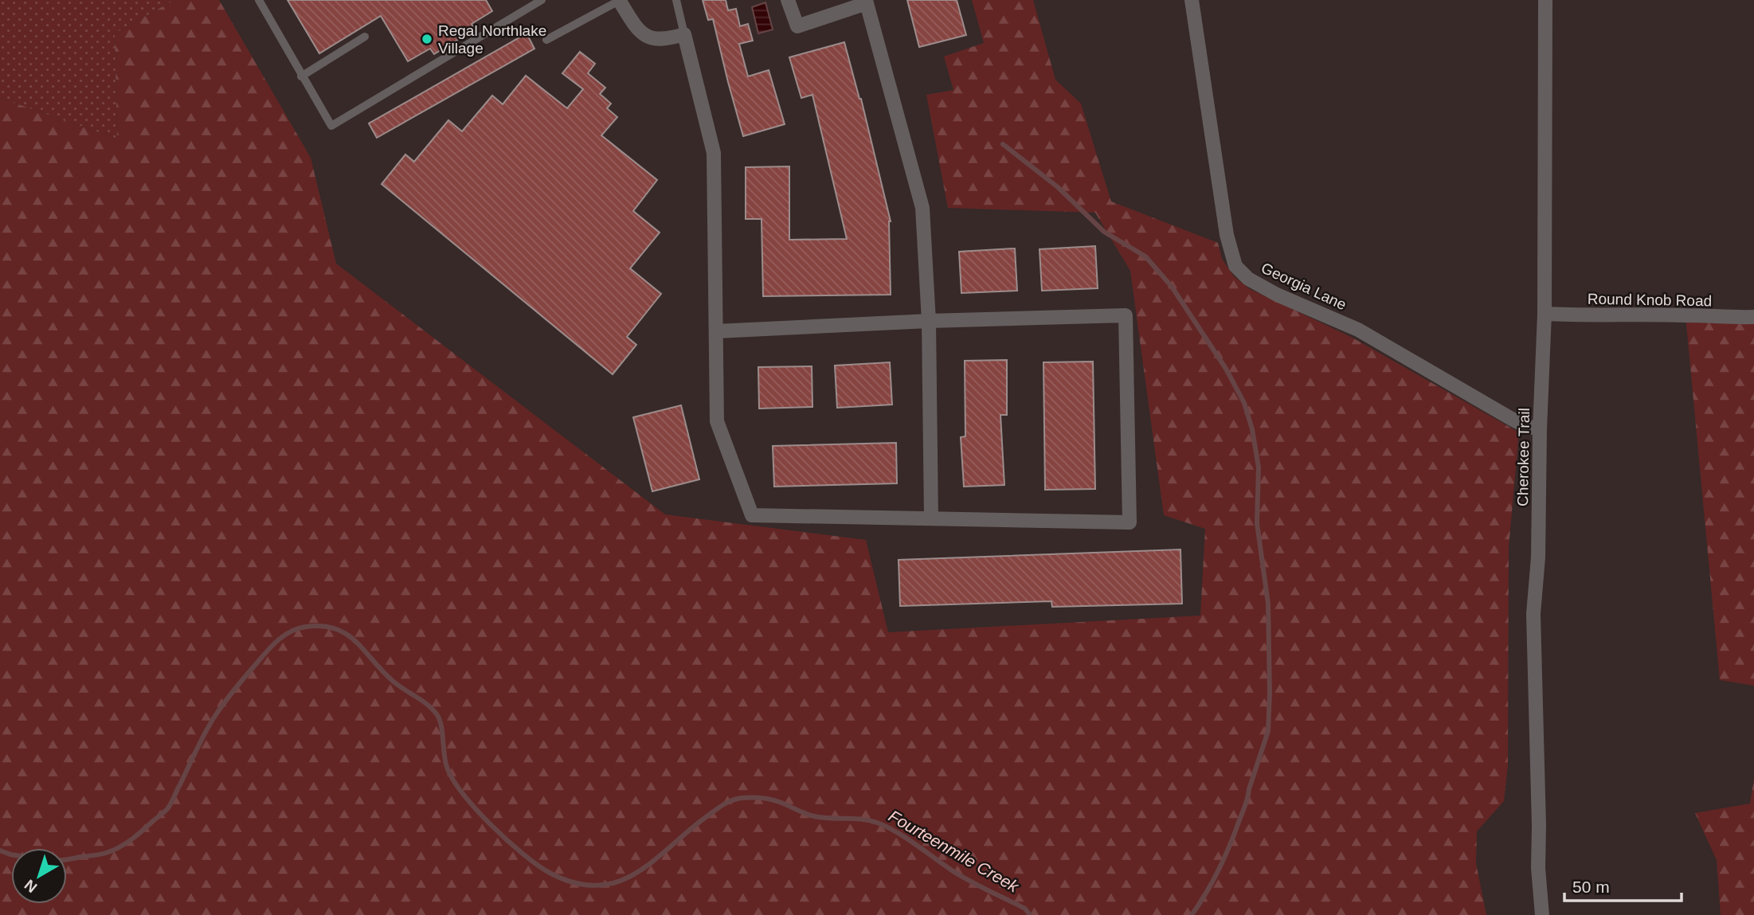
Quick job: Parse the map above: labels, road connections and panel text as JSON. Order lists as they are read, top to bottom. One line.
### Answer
{"streets":{"street":["Georgia Lane","Round Knob Road","Cherokee Trail"]},"crossings":[["Georgia Lane","Cherokee Trail"],["Round Knob Road","Cherokee Trail"]],"water":["Fourteenmile Creek"],"places":["Regal Northlake Village"],"scale_bar":"50 m","north":"bottom left"}
